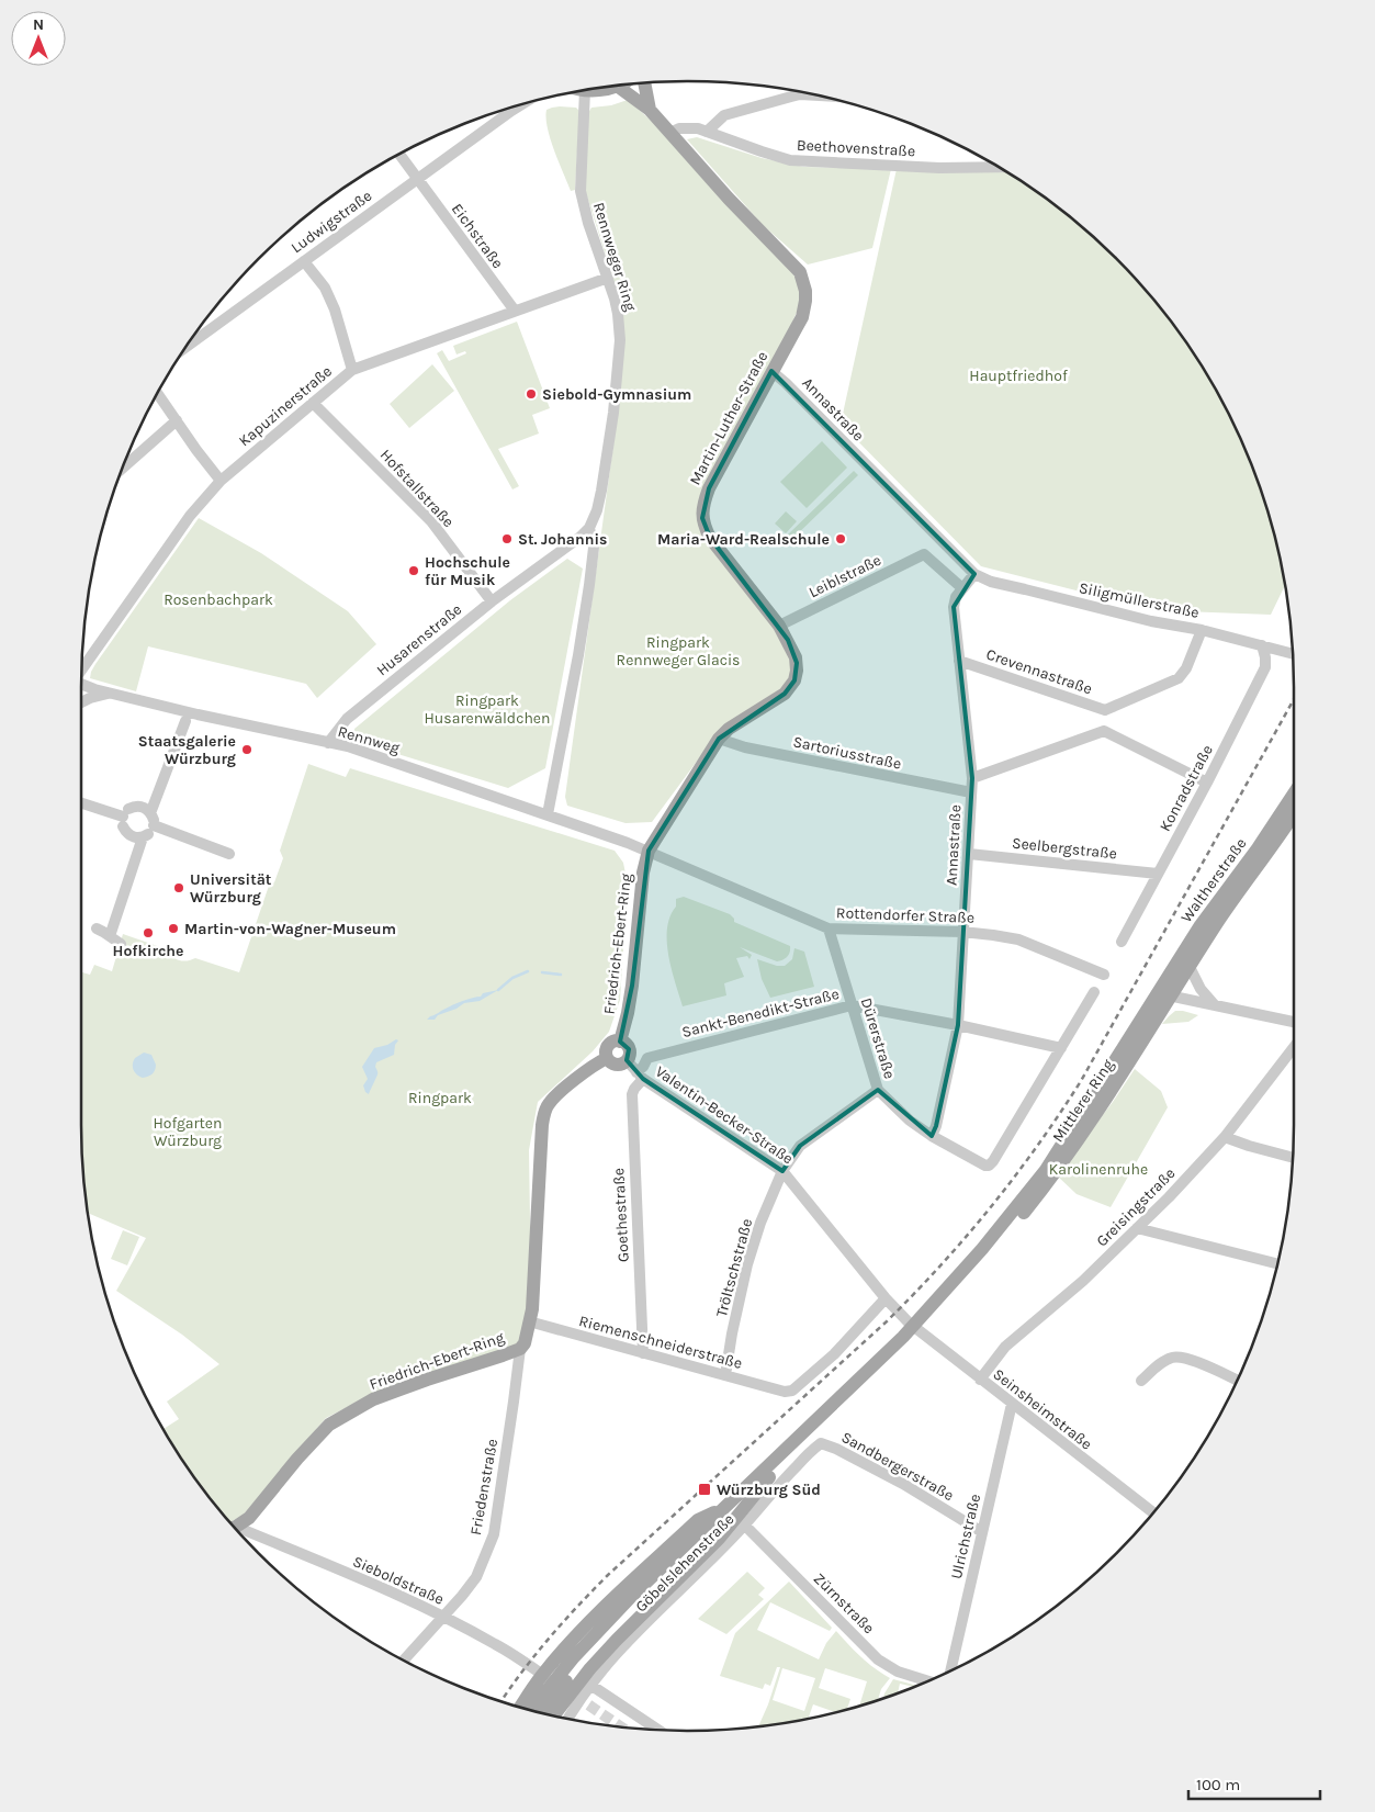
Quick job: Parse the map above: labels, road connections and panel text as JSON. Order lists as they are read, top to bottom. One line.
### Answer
{"streets":{"main road":["Martin-Luther-Straße","Waltherstraße","Friedrich-Ebert-Ring","Mittlerer Ring"],"street":["Beethovenstraße","Ludwigstraße","Eichstraße","Rennweger Ring","Kapuzinerstraße","Annastraße","Hofstallstraße","Leiblstraße","Siligmüllerstraße","Husarenstraße","Crevennastraße","Rennweg","Sartoriusstraße","Konradstraße","Seelbergstraße","Rottendorfer Straße","Sankt-Benedikt-Straße","Dürerstraße","Valentin-Becker-Straße","Greisingstraße","Goethestraße","Tröltschstraße","Riemenschneiderstraße","Seinsheimstraße","Sandbergerstraße","Friedenstraße","Ulrichstraße","Göbelslehenstraße","Sieboldstraße","Zürnstraße"]},"crossings":[["Beethovenstraße","Martin-Luther-Straße"],["Ludwigstraße","Eichstraße"],["Eichstraße","Kapuzinerstraße"],["Rennweger Ring","Kapuzinerstraße"],["Rennweger Ring","Husarenstraße"],["Kapuzinerstraße","Hofstallstraße"],["Annastraße","Martin-Luther-Straße"],["Annastraße","Leiblstraße"],["Annastraße","Siligmüllerstraße"],["Annastraße","Crevennastraße"],["Annastraße","Sartoriusstraße"],["Annastraße","Seelbergstraße"],["Annastraße","Rottendorfer Straße"],["Annastraße","Sankt-Benedikt-Straße"],["Annastraße","Dürerstraße"],["Martin-Luther-Straße","Leiblstraße"],["Martin-Luther-Straße","Rennweg"],["Martin-Luther-Straße","Sartoriusstraße"],["Martin-Luther-Straße","Rottendorfer Straße"],["Martin-Luther-Straße","Friedrich-Ebert-Ring"],["Hofstallstraße","Husarenstraße"],["Siligmüllerstraße","Konradstraße"],["Husarenstraße","Rennweg"],["Rennweg","Rottendorfer Straße"],["Rennweg","Friedrich-Ebert-Ring"],["Konradstraße","Seelbergstraße"],["Waltherstraße","Mittlerer Ring"],["Rottendorfer Straße","Friedrich-Ebert-Ring"],["Rottendorfer Straße","Dürerstraße"],["Friedrich-Ebert-Ring","Valentin-Becker-Straße"],["Friedrich-Ebert-Ring","Riemenschneiderstraße"],["Friedrich-Ebert-Ring","Friedenstraße"],["Sankt-Benedikt-Straße","Dürerstraße"],["Sankt-Benedikt-Straße","Valentin-Becker-Straße"],["Sankt-Benedikt-Straße","Goethestraße"],["Dürerstraße","Tröltschstraße"],["Valentin-Becker-Straße","Goethestraße"],["Valentin-Becker-Straße","Tröltschstraße"],["Valentin-Becker-Straße","Riemenschneiderstraße"],["Valentin-Becker-Straße","Seinsheimstraße"],["Greisingstraße","Seinsheimstraße"],["Goethestraße","Riemenschneiderstraße"],["Tröltschstraße","Riemenschneiderstraße"],["Seinsheimstraße","Ulrichstraße"],["Sandbergerstraße","Ulrichstraße"],["Sandbergerstraße","Göbelslehenstraße"],["Friedenstraße","Sieboldstraße"],["Göbelslehenstraße","Zürnstraße"]],"parks":["Hauptfriedhof","Rosenbachpark","Ringpark Rennweger Glacis","Ringpark Husarenwäldchen","Ringpark","Hofgarten Würzburg","Karolinenruhe"],"places":{"other":["Siebold-Gymnasium","St. Johannis","Maria-Ward-Realschule","Hochschule für Musik","Staatsgalerie Würzburg","Universität Würzburg","Martin-von-Wagner-Museum","Hofkirche"],"transit":["Würzburg Süd"]},"scale_bar":"100 m","north":"top"}
